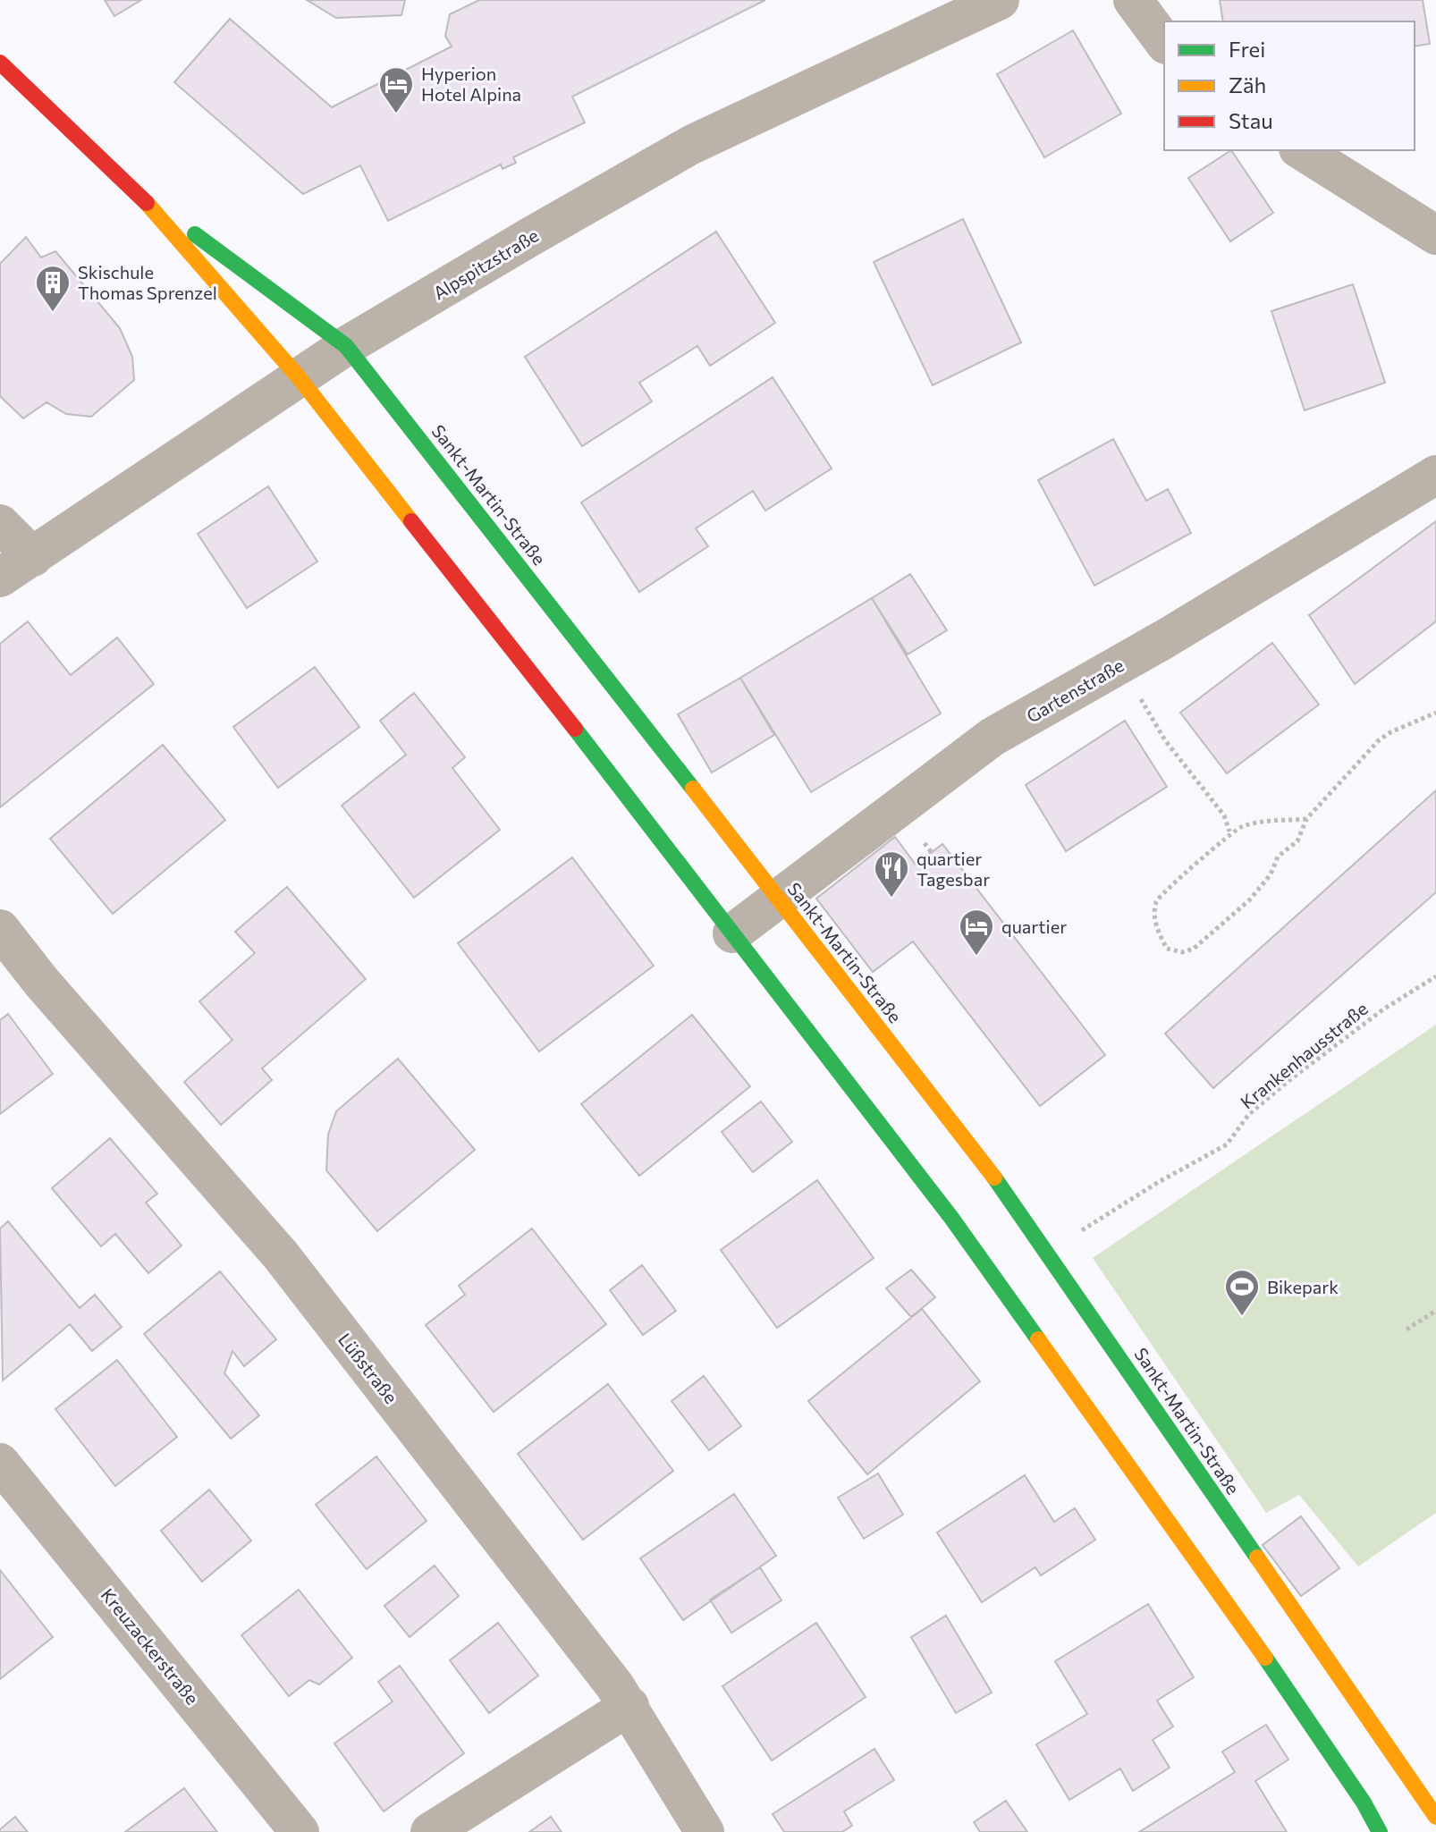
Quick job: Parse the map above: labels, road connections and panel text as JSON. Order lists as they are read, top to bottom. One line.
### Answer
{"streets":{"main road":["Sankt-Martin-Straße"],"street":["Alpspitzstraße","Gartenstraße","Lüßstraße","Kreuzackerstraße"],"path":["Krankenhausstraße"]},"crossings":[["Alpspitzstraße","Sankt-Martin-Straße"],["Sankt-Martin-Straße","Gartenstraße"],["Sankt-Martin-Straße","Krankenhausstraße"]],"places":{"hotel":["Hyperion Hotel Alpina","quartier"],"building":["Skischule Thomas Sprenzel"],"restaurant":["quartier Tagesbar"],"sports":["Bikepark"]},"legend":["Frei","Zäh","Stau"]}
